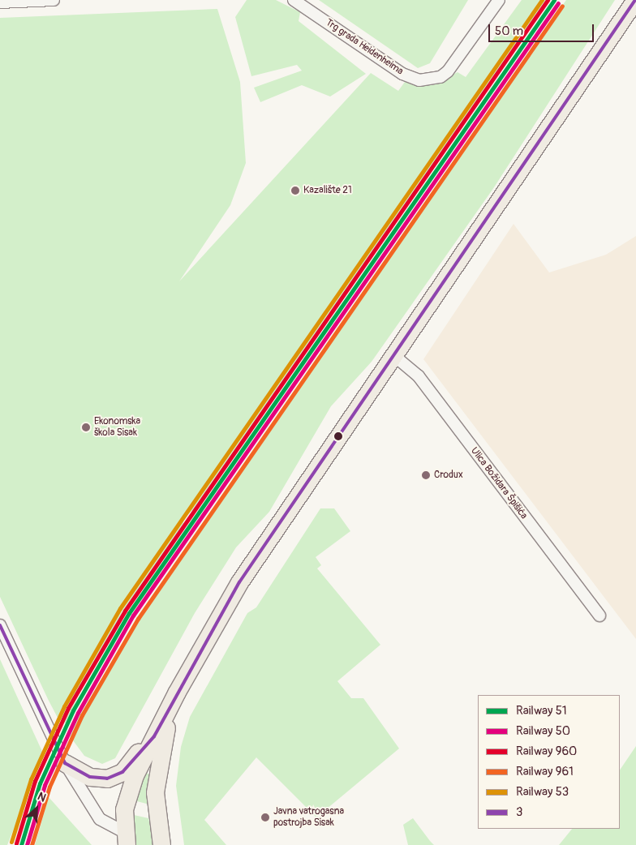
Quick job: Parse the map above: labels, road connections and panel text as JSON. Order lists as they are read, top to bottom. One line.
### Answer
{"streets":{"street":["Trg grada Heidenheima","Ulica Božidara Špišića"]},"places":["Kazalište 21","Ekonomska škola Sisak","Crodux","Javna vatrogasna postrojba Sisak"],"lines":["rail line 51","rail line 960","rail line 53","transit line 3","rail line 50","rail line 961"],"legend":["Railway 51","Railway 50","Railway 960","Railway 961","Railway 53","3"],"scale_bar":"50 m","north":"top right"}
